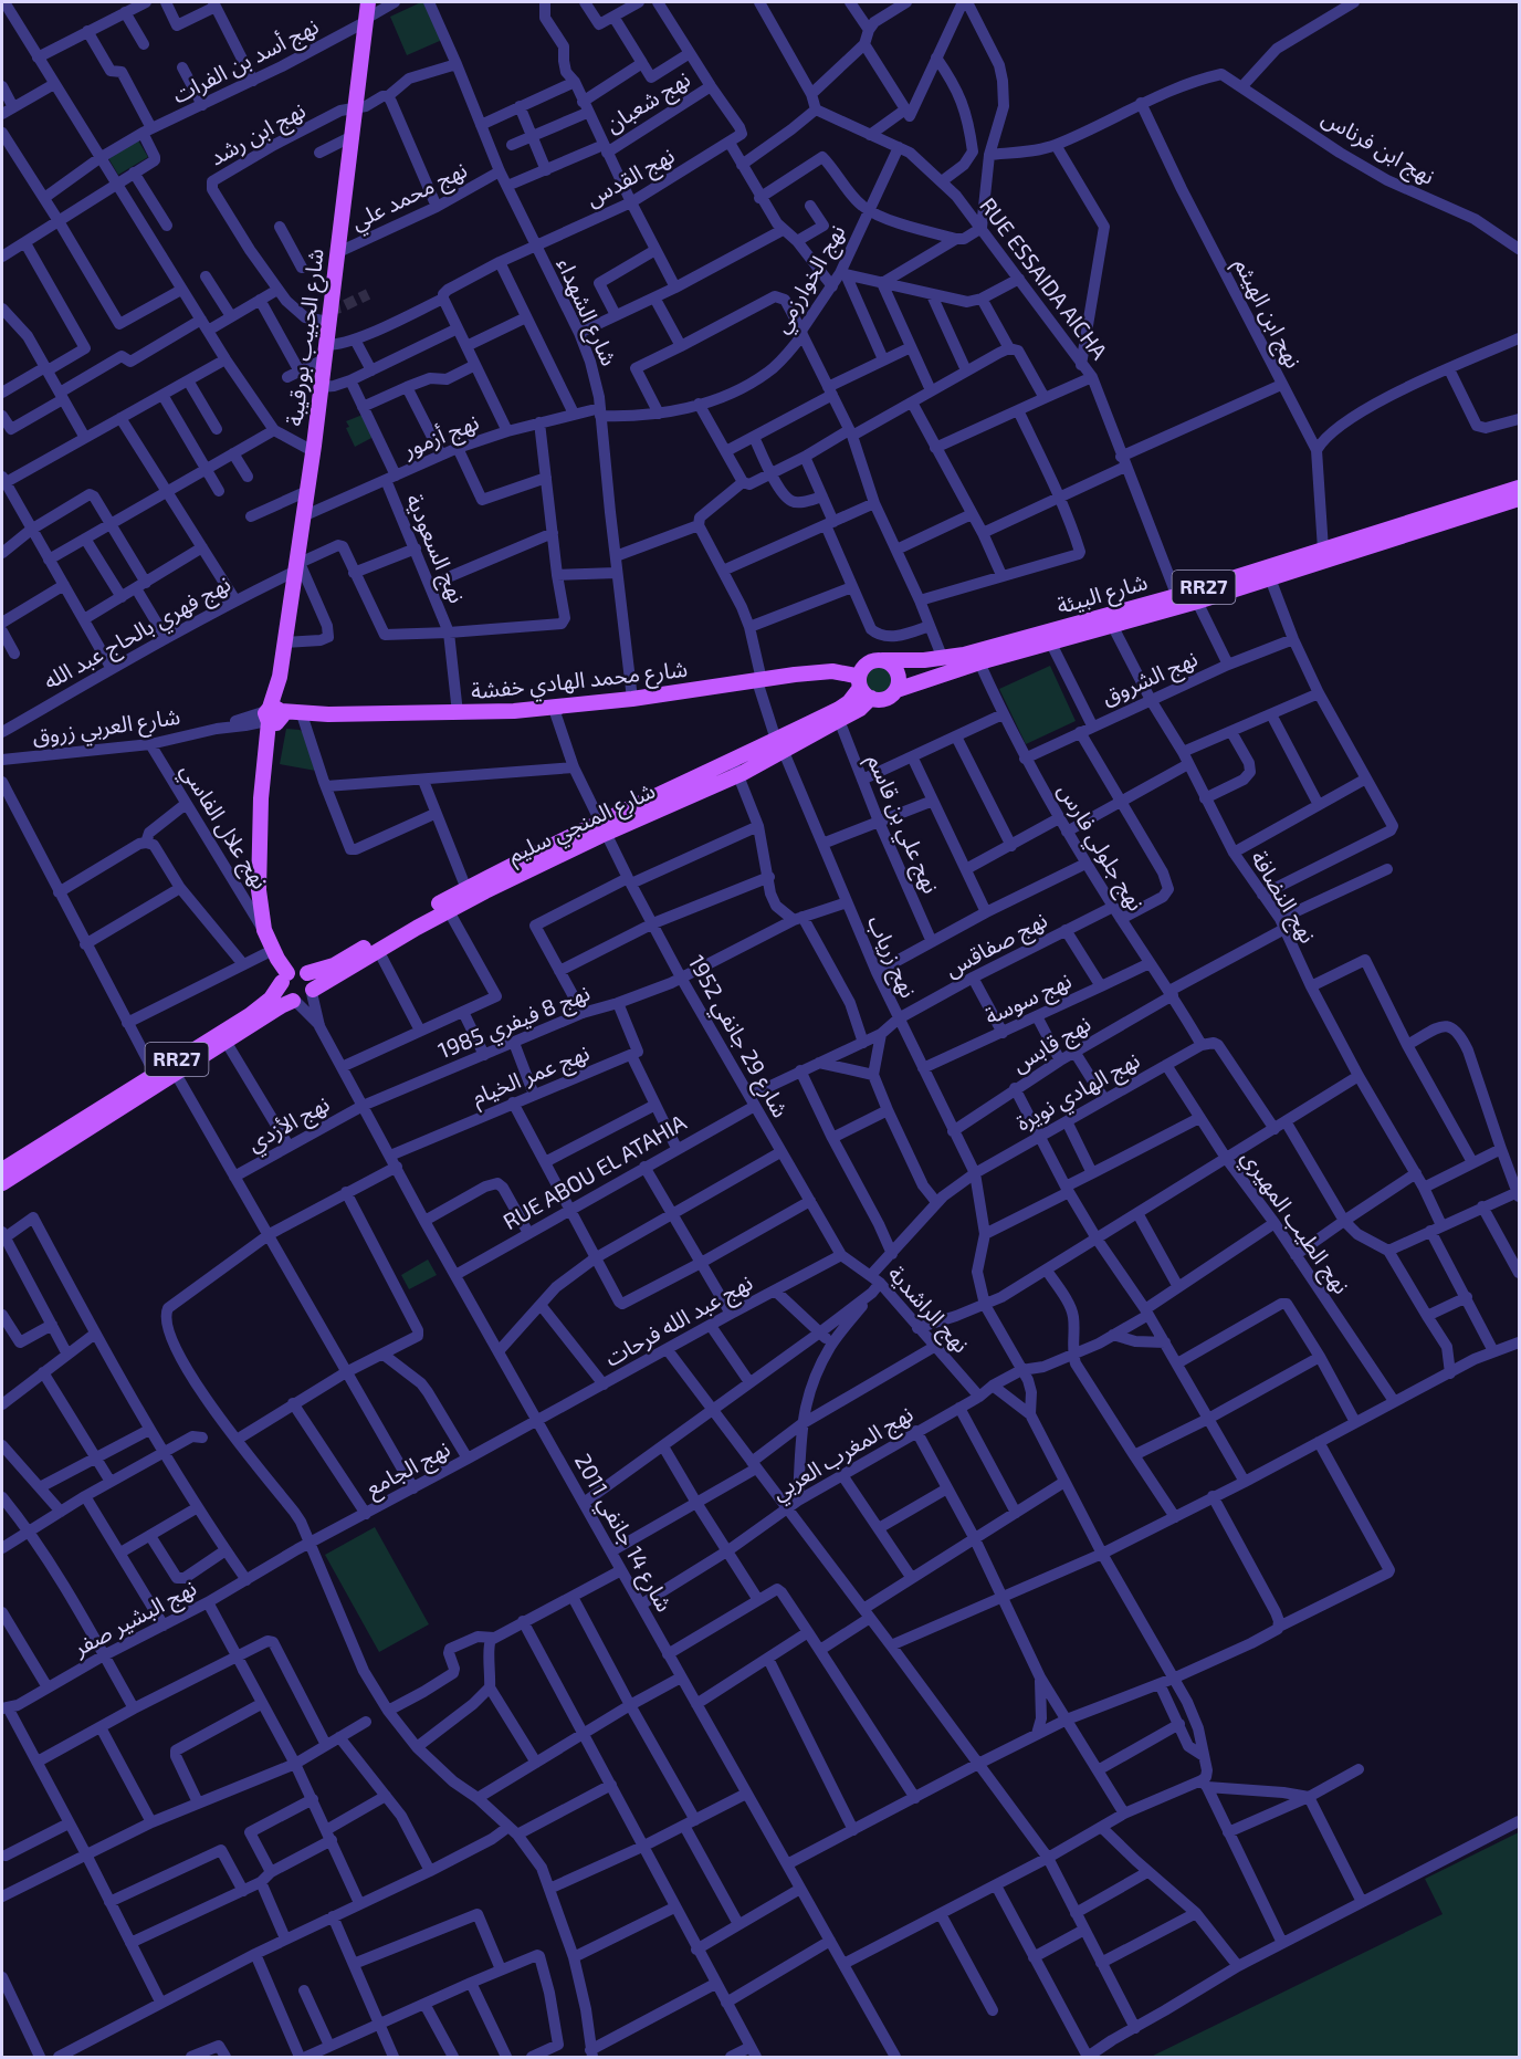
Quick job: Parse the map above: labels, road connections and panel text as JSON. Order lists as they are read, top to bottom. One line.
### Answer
{"streets":{"main road":["شارع الحبيب بورقيبة","RR27","شارع البيئة","شارع محمد الهادي خفشة","شارع المنجي سليم"],"street":["نهج أسد بن الفرات","نهج شعبان","نهج ابن رشد","نهج ابن فرناس","نهج القدس","نهج محمد علي","نهج الخوارزمي","RUE ESSAIDA AICHA","شارع الشهداء","نهج ابن الهيثم","نهج أزمور","نهج السعودية","نهج فهري بالحاج عبد الله","نهج الشروق","شارع العربي زروق","نهج علي بن قاسم","نهج علال الفاسي","نهج جلولي فارس","نهج النضافة","نهج صفاقس","نهج زرياب","نهج سوسة","نهج 8 فيفري 1985","شارع 29 جانفي 1952","نهج قابس","نهج عمر الخيام","نهج الهادي نويرة","نهج الأزدي","RUE ABOU EL ATAHIA","نهج الطيب المهيري","نهج الراشدية","نهج عبد الله فرحات","نهج المغرب العربي","نهج الجامع","شارع 14 جانفي 2011","نهج البشير صفر"]},"crossings":[["نهج أسد بن الفرات","شارع الحبيب بورقيبة"],["نهج شعبان","نهج القدس"],["نهج شعبان","شارع الشهداء"],["نهج ابن رشد","شارع الشهداء"],["نهج ابن رشد","شارع الحبيب بورقيبة"],["نهج ابن فرناس","نهج ابن الهيثم"],["نهج القدس","شارع الشهداء"],["نهج القدس","شارع الحبيب بورقيبة"],["نهج محمد علي","شارع الشهداء"],["نهج محمد علي","شارع الحبيب بورقيبة"],["نهج الخوارزمي","RUE ESSAIDA AICHA"],["نهج الخوارزمي","شارع الشهداء"],["نهج الخوارزمي","نهج أزمور"],["RUE ESSAIDA AICHA","شارع البيئة"],["RUE ESSAIDA AICHA","نهج الشروق"],["شارع الشهداء","نهج أزمور"],["شارع الشهداء","شارع محمد الهادي خفشة"],["نهج ابن الهيثم","شارع البيئة"],["شارع الحبيب بورقيبة","نهج أزمور"],["شارع الحبيب بورقيبة","RR27"],["شارع الحبيب بورقيبة","نهج فهري بالحاج عبد الله"],["شارع الحبيب بورقيبة","شارع محمد الهادي خفشة"],["شارع الحبيب بورقيبة","شارع العربي زروق"],["شارع الحبيب بورقيبة","شارع المنجي سليم"],["شارع الحبيب بورقيبة","نهج علال الفاسي"],["نهج أزمور","نهج السعودية"],["نهج السعودية","شارع محمد الهادي خفشة"],["RR27","شارع البيئة"],["RR27","شارع المنجي سليم"],["شارع البيئة","شارع محمد الهادي خفشة"],["شارع البيئة","شارع المنجي سليم"],["شارع البيئة","نهج جلولي فارس"],["شارع البيئة","نهج النضافة"],["نهج الشروق","نهج جلولي فارس"],["نهج الشروق","نهج النضافة"],["شارع محمد الهادي خفشة","شارع العربي زروق"],["شارع محمد الهادي خفشة","نهج زرياب"],["شارع محمد الهادي خفشة","شارع 29 جانفي 1952"],["شارع العربي زروق","نهج علال الفاسي"],["شارع المنجي سليم","نهج علي بن قاسم"],["شارع المنجي سليم","نهج زرياب"],["شارع المنجي سليم","شارع 29 جانفي 1952"],["نهج جلولي فارس","نهج صفاقس"],["نهج جلولي فارس","نهج سوسة"],["نهج جلولي فارس","نهج قابس"],["نهج جلولي فارس","نهج الهادي نويرة"],["نهج النضافة","نهج قابس"],["نهج صفاقس","نهج زرياب"],["نهج صفاقس","RUE ABOU EL ATAHIA"],["نهج زرياب","نهج سوسة"],["نهج زرياب","نهج 8 فيفري 1985"],["نهج زرياب","نهج قابس"],["نهج زرياب","نهج الهادي نويرة"],["نهج 8 فيفري 1985","شارع 29 جانفي 1952"],["نهج 8 فيفري 1985","نهج الأزدي"],["نهج 8 فيفري 1985","شارع 14 جانفي 2011"],["شارع 29 جانفي 1952","RUE ABOU EL ATAHIA"],["شارع 29 جانفي 1952","نهج الراشدية"],["شارع 29 جانفي 1952","نهج عبد الله فرحات"],["نهج عمر الخيام","شارع 14 جانفي 2011"],["نهج الهادي نويرة","نهج الطيب المهيري"],["نهج الهادي نويرة","نهج الراشدية"],["نهج الأزدي","شارع 14 جانفي 2011"],["RUE ABOU EL ATAHIA","شارع 14 جانفي 2011"],["نهج الطيب المهيري","نهج المغرب العربي"],["نهج الراشدية","نهج عبد الله فرحات"],["نهج الراشدية","نهج المغرب العربي"],["نهج عبد الله فرحات","نهج الجامع"],["نهج عبد الله فرحات","شارع 14 جانفي 2011"],["نهج المغرب العربي","شارع 14 جانفي 2011"],["نهج الجامع","شارع 14 جانفي 2011"],["نهج الجامع","نهج البشير صفر"]]}
